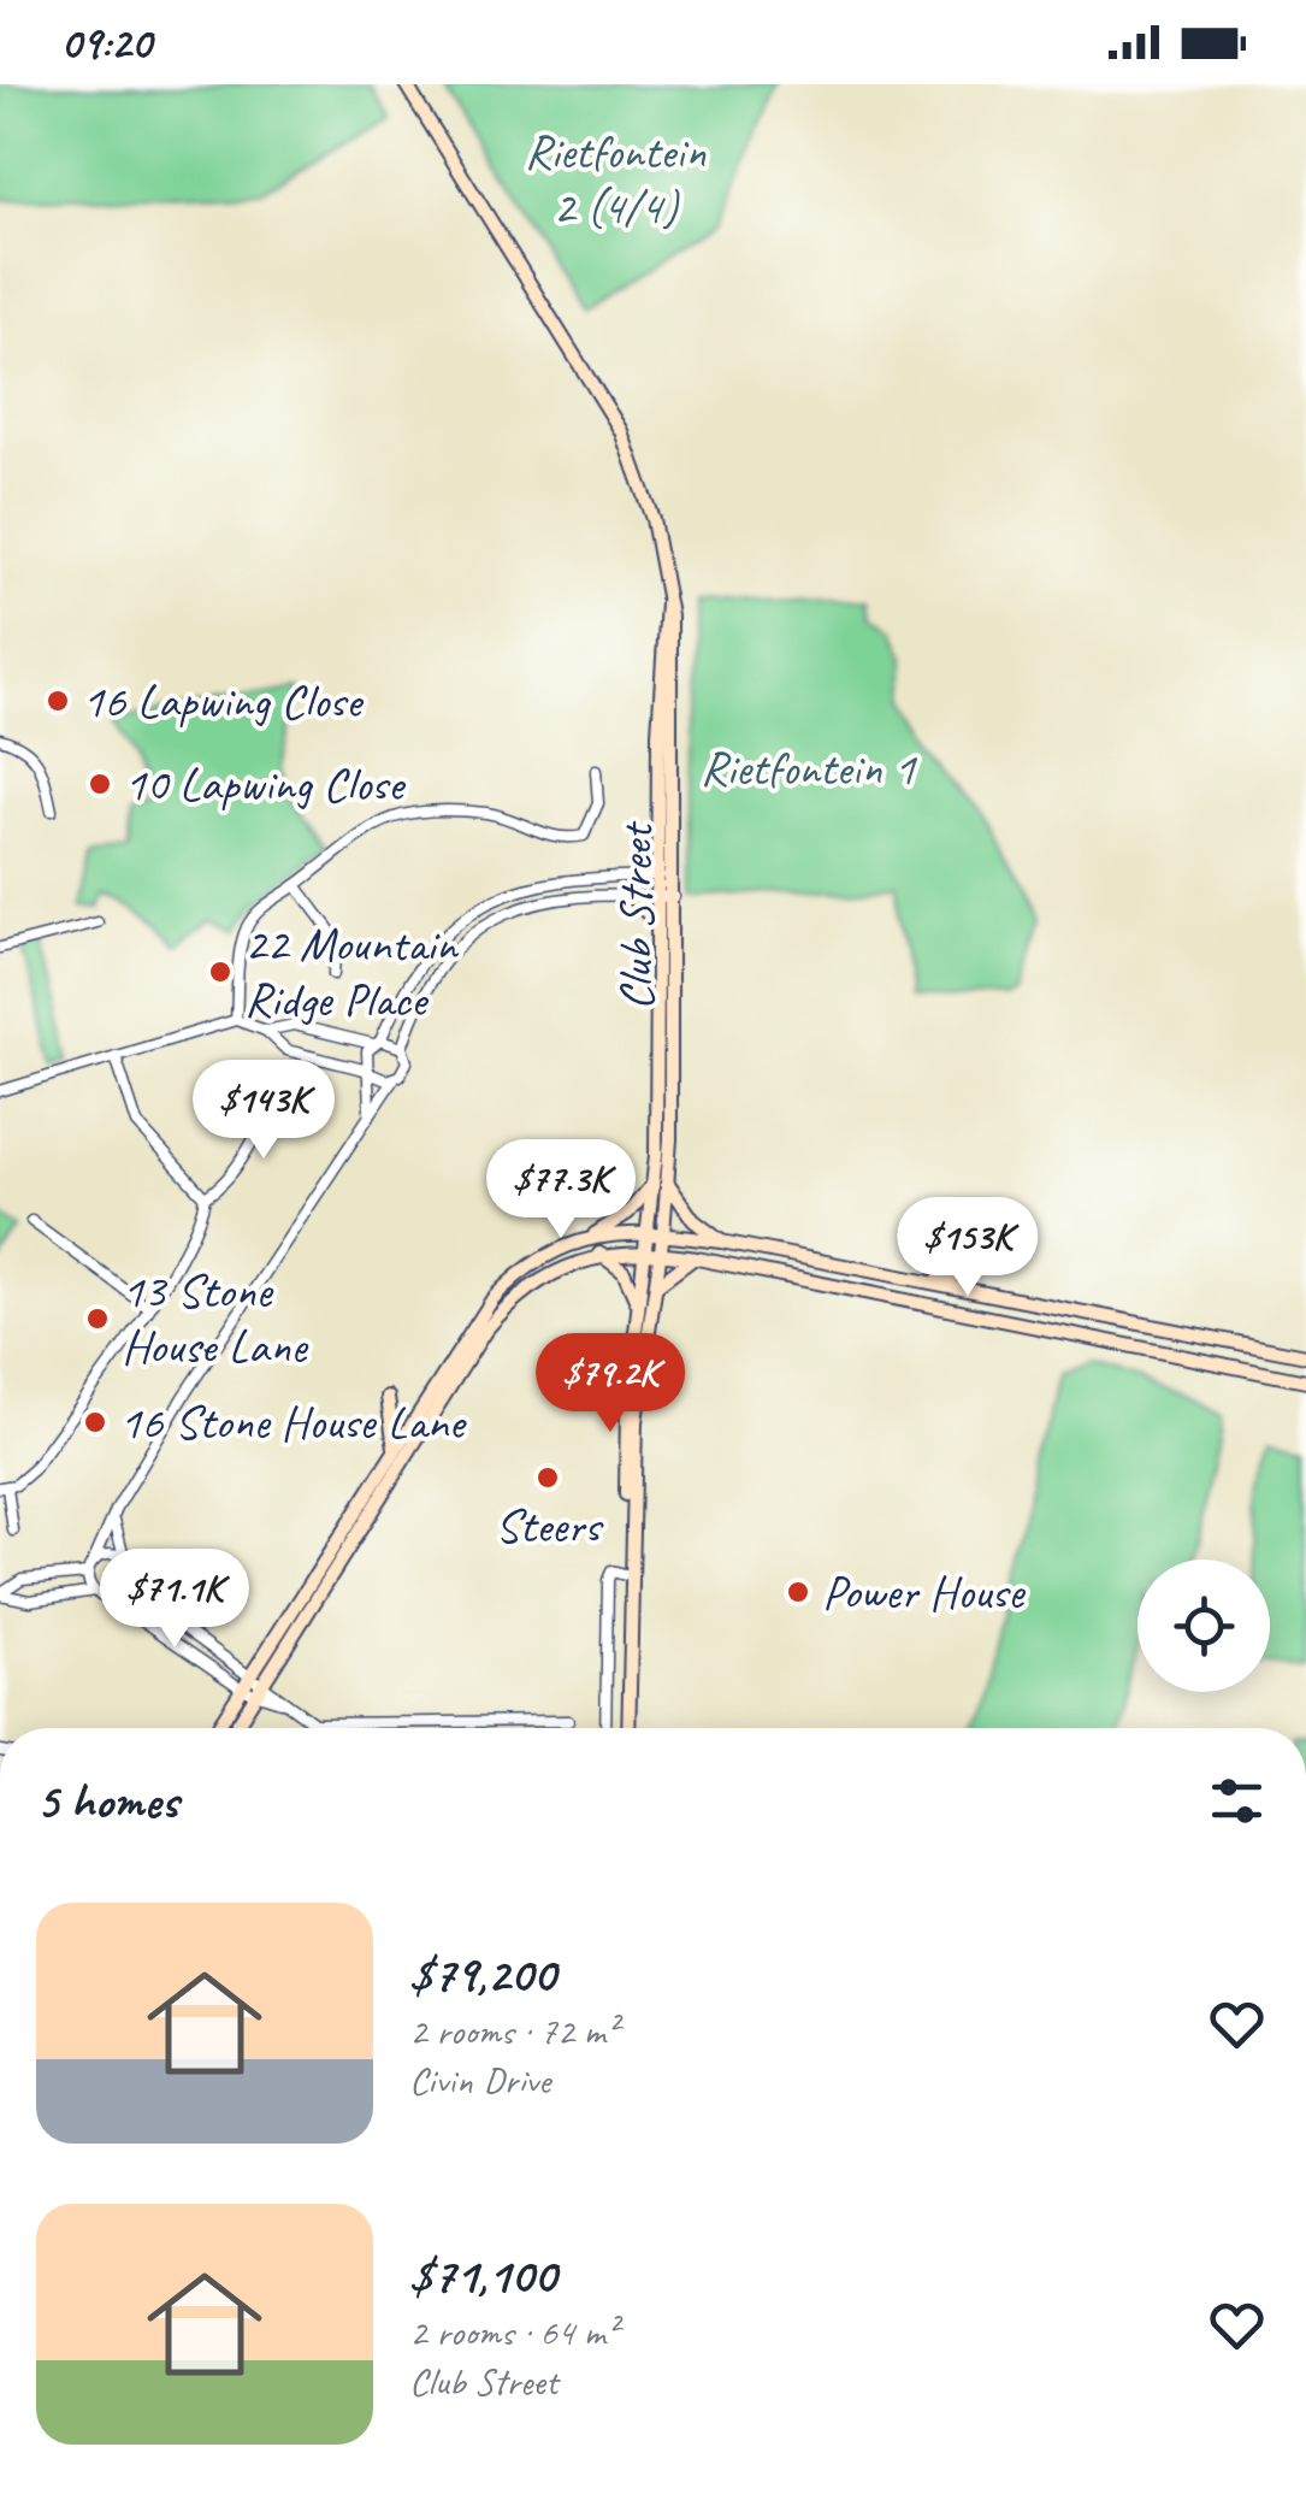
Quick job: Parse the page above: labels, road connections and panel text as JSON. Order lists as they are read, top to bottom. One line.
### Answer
{"streets":{"main road":["Club Street"]},"parks":["Rietfontein 2 (4/4)","Rietfontein 1"],"places":["16 Lapwing Close","10 Lapwing Close","22 Mountain Ridge Place","13 Stone House Lane","16 Stone House Lane","Steers","Power House"],"page":{"status":"09:20","price":["$143K","$77.3K","$153K","$79.2K","$71.1K"],"heading":"5 homes","list":[{"name":"$79,200","note":"2 rooms · 72 m² · Civin Drive"},{"name":"$71,100","note":"2 rooms · 64 m² · Club Street"}]}}
